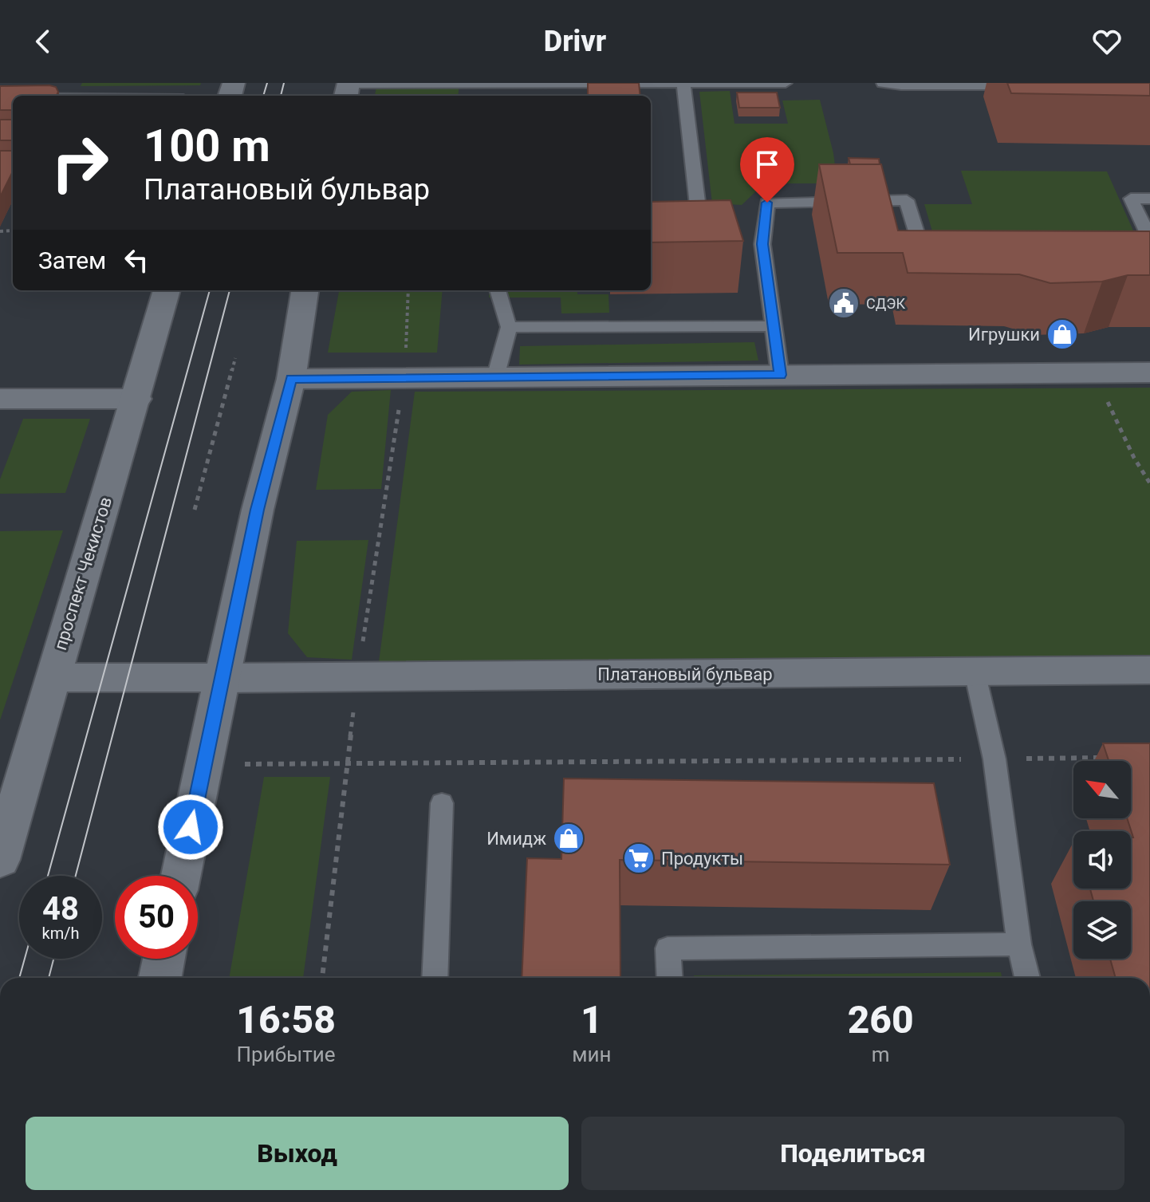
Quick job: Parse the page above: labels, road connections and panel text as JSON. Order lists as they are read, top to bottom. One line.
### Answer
{"streets":{"street":["проспект Чекистов","Платановый бульвар"]},"crossings":[["проспект Чекистов","Платановый бульвар"]],"places":{"public building":["СДЭК"],"shop":["Игрушки","Имидж"],"supermarket":["Продукты"]},"north":"top left","page":{"header":"Drivr","turn":["100 m","Платановый бульвар"],"then":"Затем","speed":"48 km/h","limit":"50","eta":["16:58","Прибытие","1","мин","260","m"],"buttons":["Выход","Поделиться"]}}
